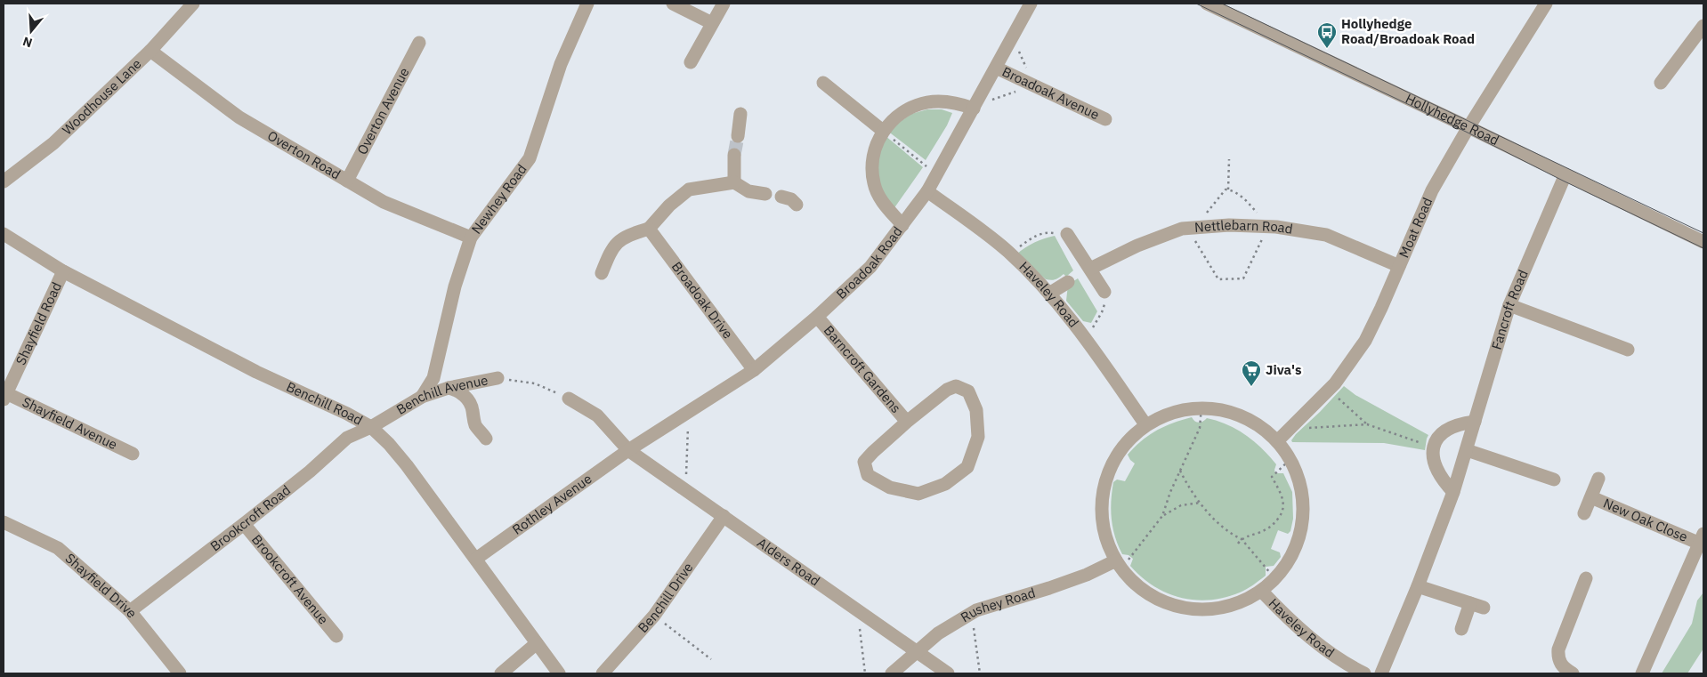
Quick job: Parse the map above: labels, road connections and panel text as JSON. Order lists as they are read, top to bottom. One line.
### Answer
{"streets":{"street":["Broadoak Avenue","Woodhouse Lane","Overton Avenue","Hollyhedge Road","Overton Road","Newhey Road","Moat Road","Nettlebarn Road","Broadoak Road","Haveley Road","Broadoak Drive","Fancroft Road","Shayfield Road","Barncroft Gardens","Benchill Avenue","Benchill Road","Shayfield Avenue","Rothley Avenue","Brookcroft Road","New Oak Close","Alders Road","Brookcroft Avenue","Shayfield Drive","Benchill Drive","Rushey Road"]},"crossings":[["Broadoak Avenue","Broadoak Road"],["Woodhouse Lane","Overton Road"],["Overton Avenue","Overton Road"],["Hollyhedge Road","Moat Road"],["Hollyhedge Road","Fancroft Road"],["Overton Road","Newhey Road"],["Newhey Road","Benchill Avenue"],["Moat Road","Nettlebarn Road"],["Moat Road","Haveley Road"],["Broadoak Road","Haveley Road"],["Broadoak Road","Broadoak Drive"],["Broadoak Road","Barncroft Gardens"],["Broadoak Road","Rothley Avenue"],["Broadoak Road","Alders Road"],["Haveley Road","Rushey Road"],["Shayfield Road","Benchill Road"],["Shayfield Road","Shayfield Avenue"],["Benchill Avenue","Benchill Road"],["Benchill Avenue","Brookcroft Road"],["Benchill Road","Rothley Avenue"],["Benchill Road","Brookcroft Road"],["Rothley Avenue","Alders Road"],["Brookcroft Road","Brookcroft Avenue"],["Brookcroft Road","Shayfield Drive"],["Alders Road","Benchill Drive"],["Alders Road","Rushey Road"]],"places":{"bus stop":["Hollyhedge Road/Broadoak Road"],"supermarket":["Jiva's"]},"north":"bottom"}
